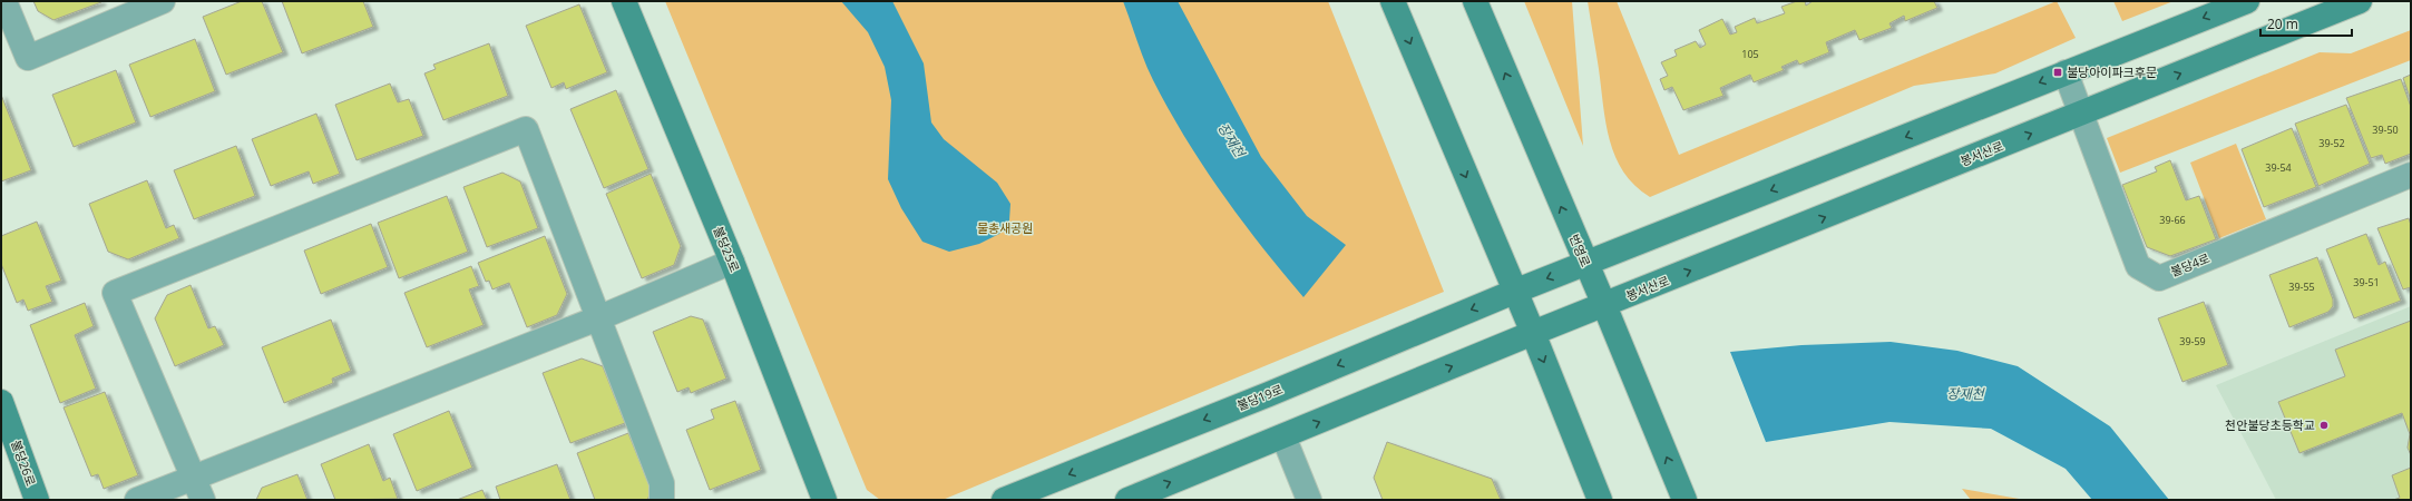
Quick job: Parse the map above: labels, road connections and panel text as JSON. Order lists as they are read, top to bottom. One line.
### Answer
{"streets":{"street":["봉서산로","불당25로","번영로","불당4로","불당19로","불당26로"]},"crossings":[["봉서산로","번영로"],["봉서산로","불당4로"]],"water":["장재천"],"parks":["물총새공원"],"places":{"transit":["불당아이파크후문"],"other":["천안불당초등학교"]},"house_numbers":["105","39-50","39-52","39-54","39-66","39-51","39-55","39-59"],"scale_bar":"20 m"}
